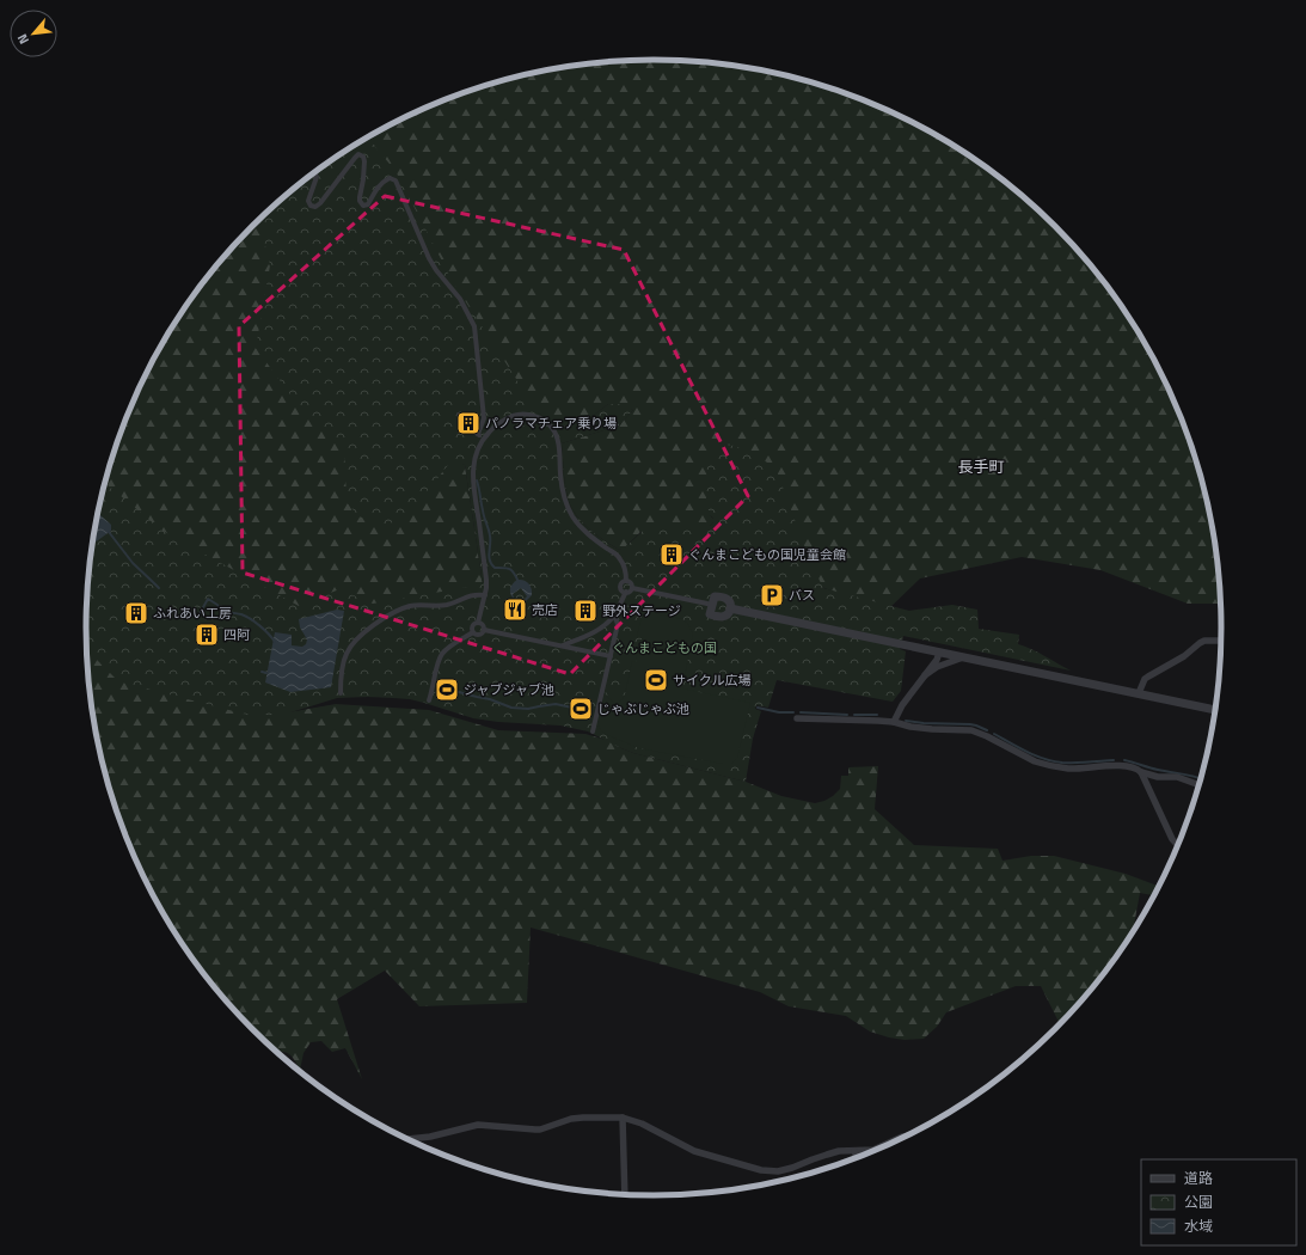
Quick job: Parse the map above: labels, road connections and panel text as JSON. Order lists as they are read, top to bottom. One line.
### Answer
{"districts":["長手町"],"parks":["ぐんまこどもの国"],"places":{"building":["パノラマチェア乗り場","ぐんまこどもの国児童会館","野外ステージ","ふれあい工房","四阿"],"parking":["バス"],"restaurant":["売店"],"sports":["サイクル広場","ジャブジャブ池","じゃぶじゃぶ池"]},"legend":["道路","公園","水域"],"north":"bottom left"}
